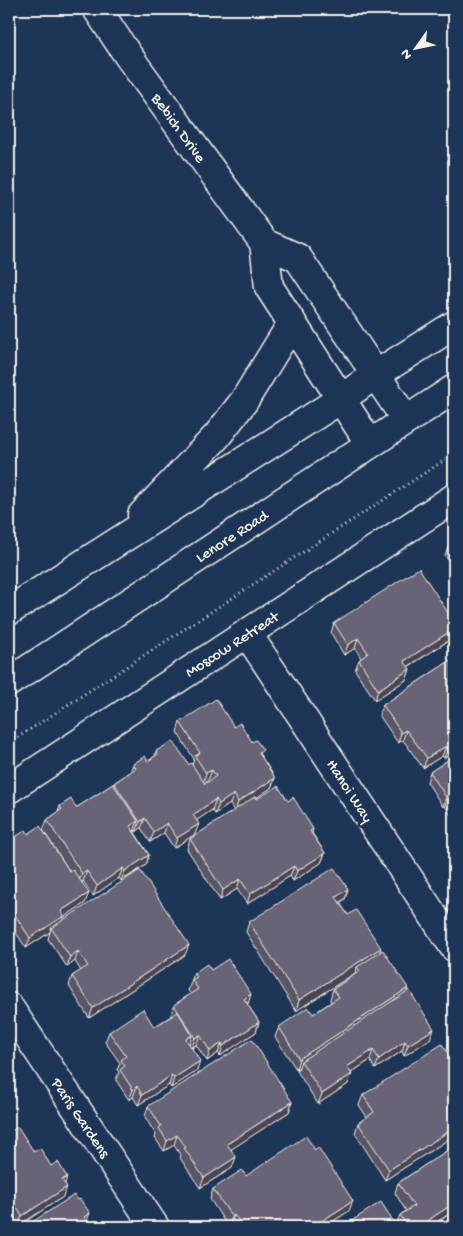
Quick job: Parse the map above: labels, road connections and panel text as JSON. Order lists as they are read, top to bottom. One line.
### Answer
{"streets":{"street":["Bebich Drive","Lenore Road","Moscow Retreat","Hanoi Way","Paris Gardens"]},"crossings":[["Bebich Drive","Lenore Road"],["Moscow Retreat","Hanoi Way"]],"north":"bottom left"}
